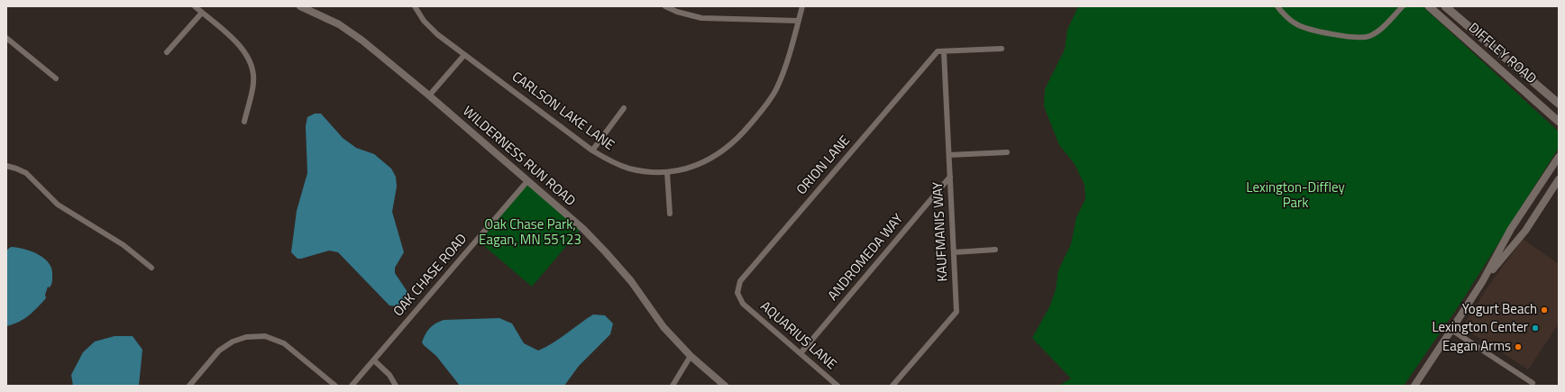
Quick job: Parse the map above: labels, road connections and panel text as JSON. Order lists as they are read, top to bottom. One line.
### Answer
{"streets":{"main road":["DIFFLEY ROAD"],"street":["CARLSON LAKE LANE","WILDERNESS RUN ROAD","ORION LANE","KAUFMANIS WAY","ANDROMEDA WAY","OAK CHASE ROAD","AQUARIUS LANE"]},"crossings":[["WILDERNESS RUN ROAD","OAK CHASE ROAD"],["ORION LANE","KAUFMANIS WAY"],["ORION LANE","AQUARIUS LANE"],["KAUFMANIS WAY","ANDROMEDA WAY"],["ANDROMEDA WAY","AQUARIUS LANE"]],"parks":["Lexington-Diffley Park","Oak Chase Park, Eagan, MN 55123"],"places":["Yogurt Beach","Lexington Center","Eagan Arms"]}
